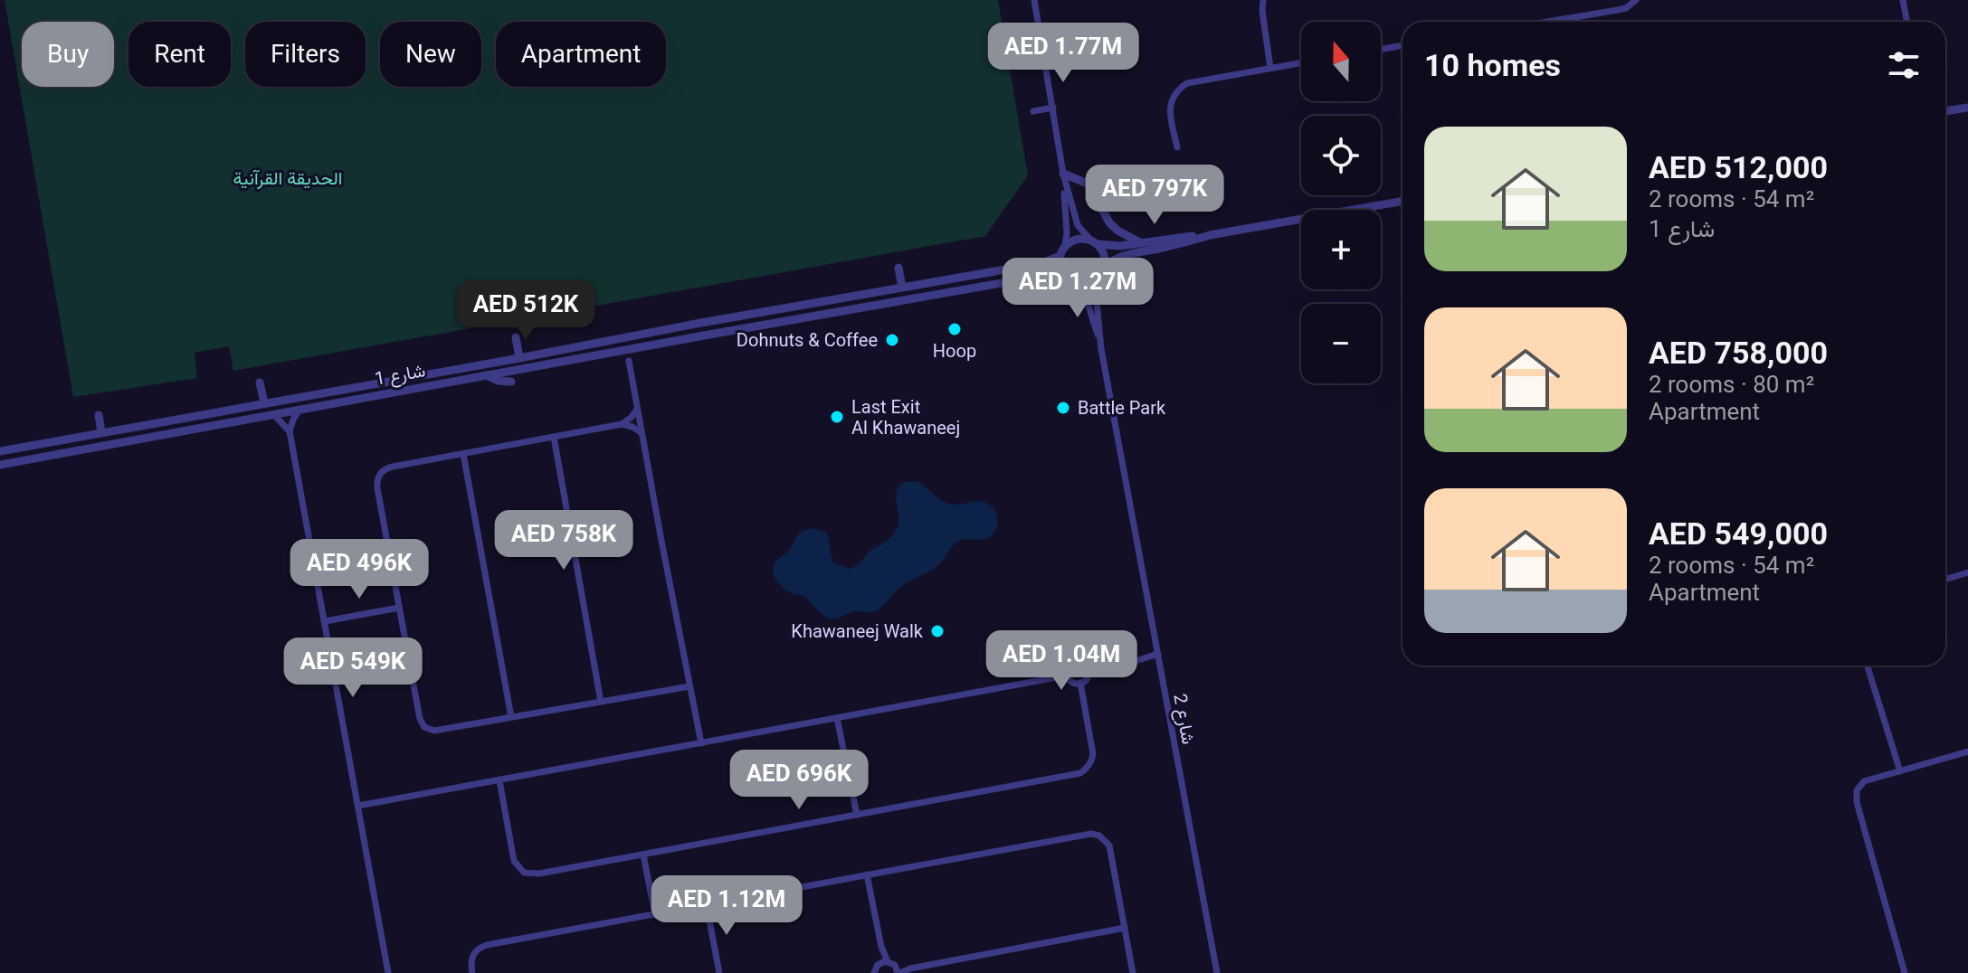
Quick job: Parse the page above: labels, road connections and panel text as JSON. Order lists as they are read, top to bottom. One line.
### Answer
{"streets":{"street":["شارع 1","شارع 2"]},"crossings":[["شارع 1","شارع 2"]],"parks":["الحديقة القرآنية"],"places":["Hoop","Dohnuts & Coffee","Battle Park","Last Exit Al Khawaneej","Khawaneej Walk"],"north":"top","page":{"map_buttons":["+","−"],"chip":["Buy","Rent","Filters","New","Apartment"],"heading":"10 homes","price":["AED 1.77M","AED 797K","AED 1.27M","AED 512K","AED 758K","AED 496K","AED 1.04M","AED 549K","AED 696K","AED 1.12M"],"list":[{"name":"AED 512,000","note":"2 rooms · 54 m² · شارع 1"},{"name":"AED 758,000","note":"2 rooms · 80 m² · Apartment"},{"name":"AED 549,000","note":"2 rooms · 54 m² · Apartment"}]}}
